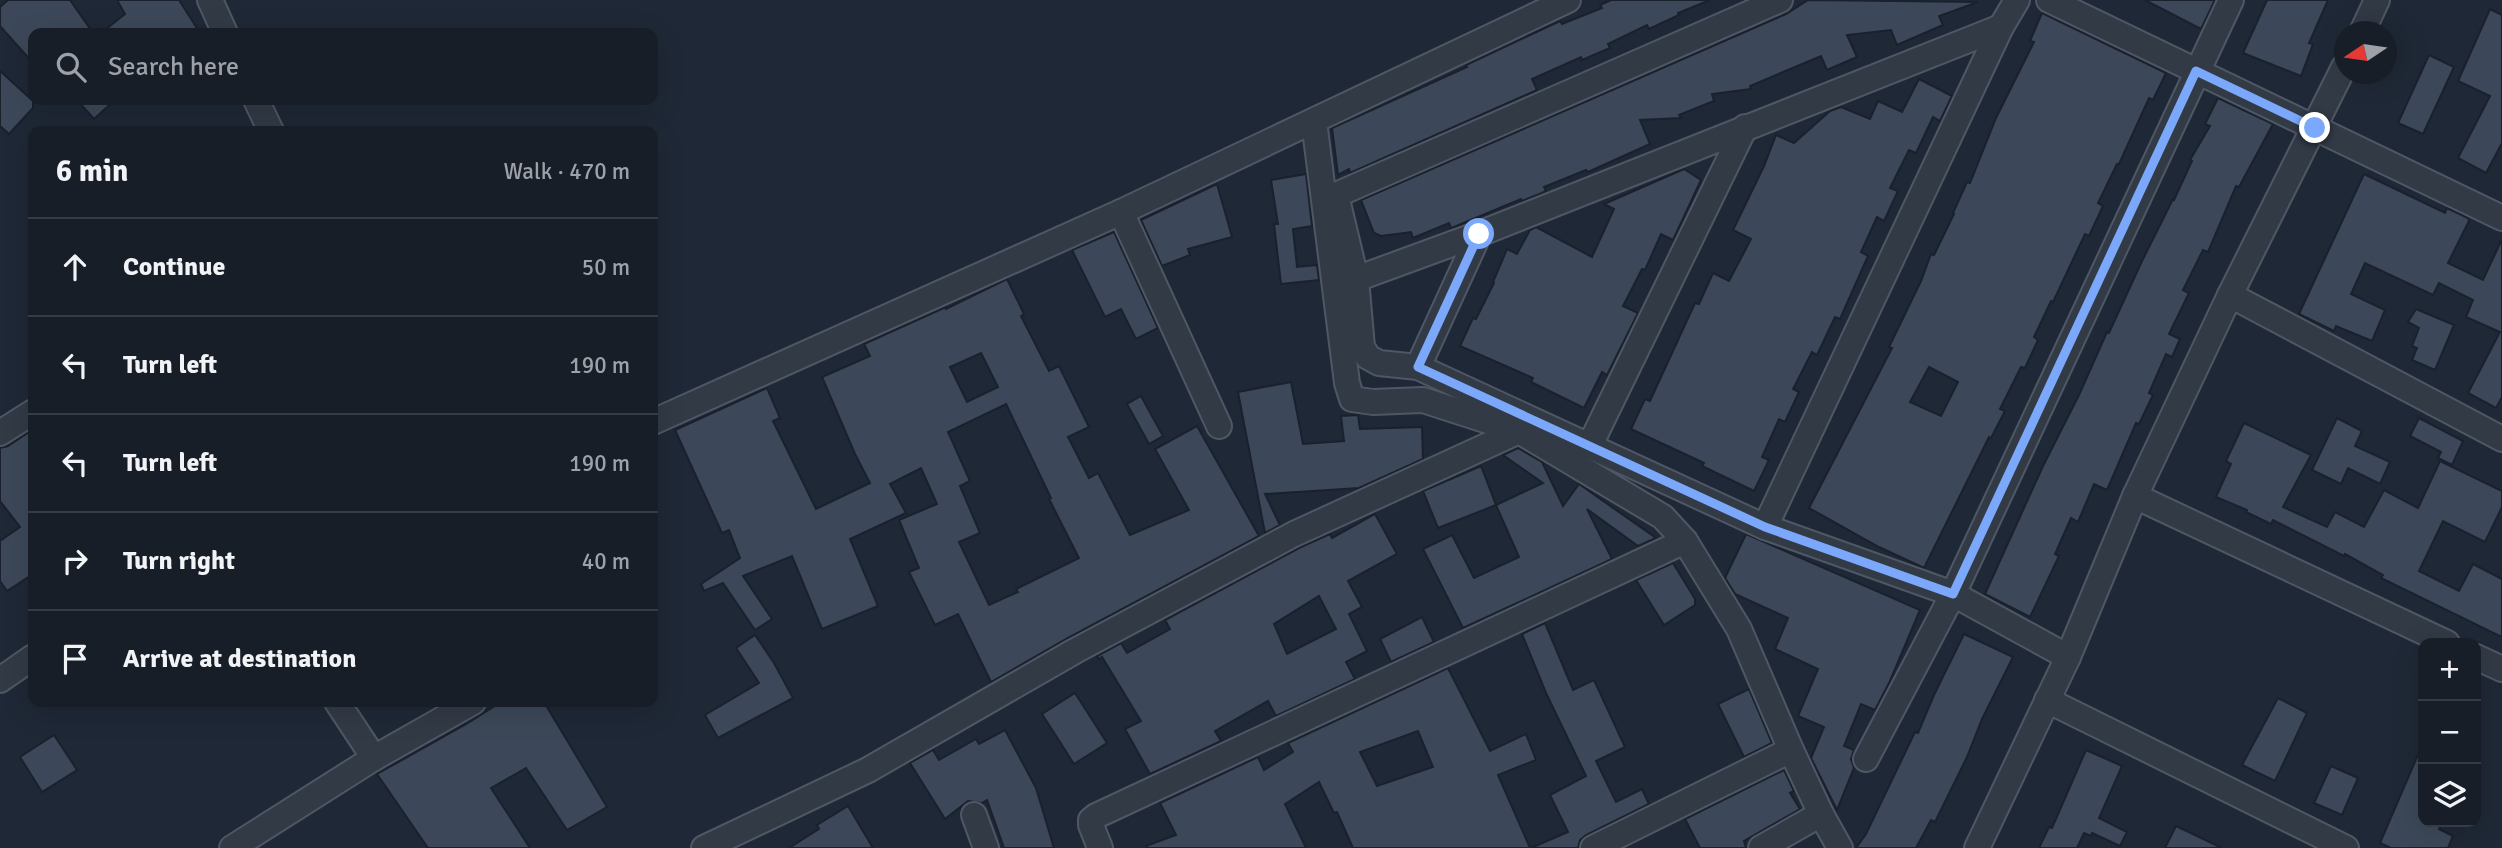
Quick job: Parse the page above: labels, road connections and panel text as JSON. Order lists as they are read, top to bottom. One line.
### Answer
{"north":"left","page":{"search":"Search here","heading":["6 min","Walk · 470 m"],"list":[["Continue","50 m"],["Turn left","190 m"],["Turn left","190 m"],["Turn right","40 m"],"Arrive at destination"],"map_buttons":["+","−"]}}
